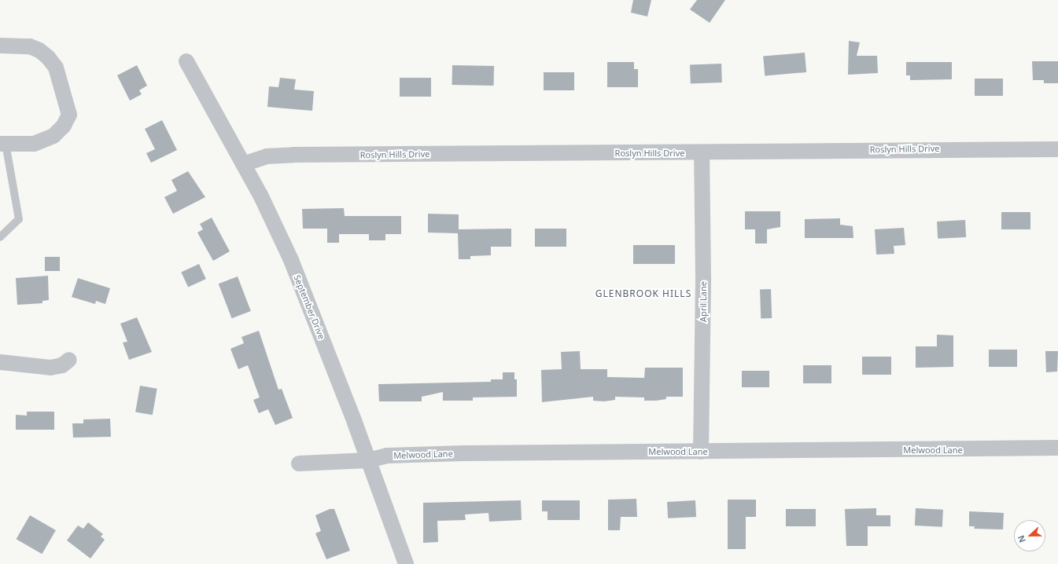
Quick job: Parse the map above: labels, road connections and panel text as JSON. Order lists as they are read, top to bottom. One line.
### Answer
{"streets":{"street":["Roslyn Hills Drive","April Lane","September Drive","Melwood Lane"]},"crossings":[["Roslyn Hills Drive","April Lane"],["Roslyn Hills Drive","September Drive"],["April Lane","Melwood Lane"],["September Drive","Melwood Lane"]],"districts":["GLENBROOK HILLS"],"north":"left"}
